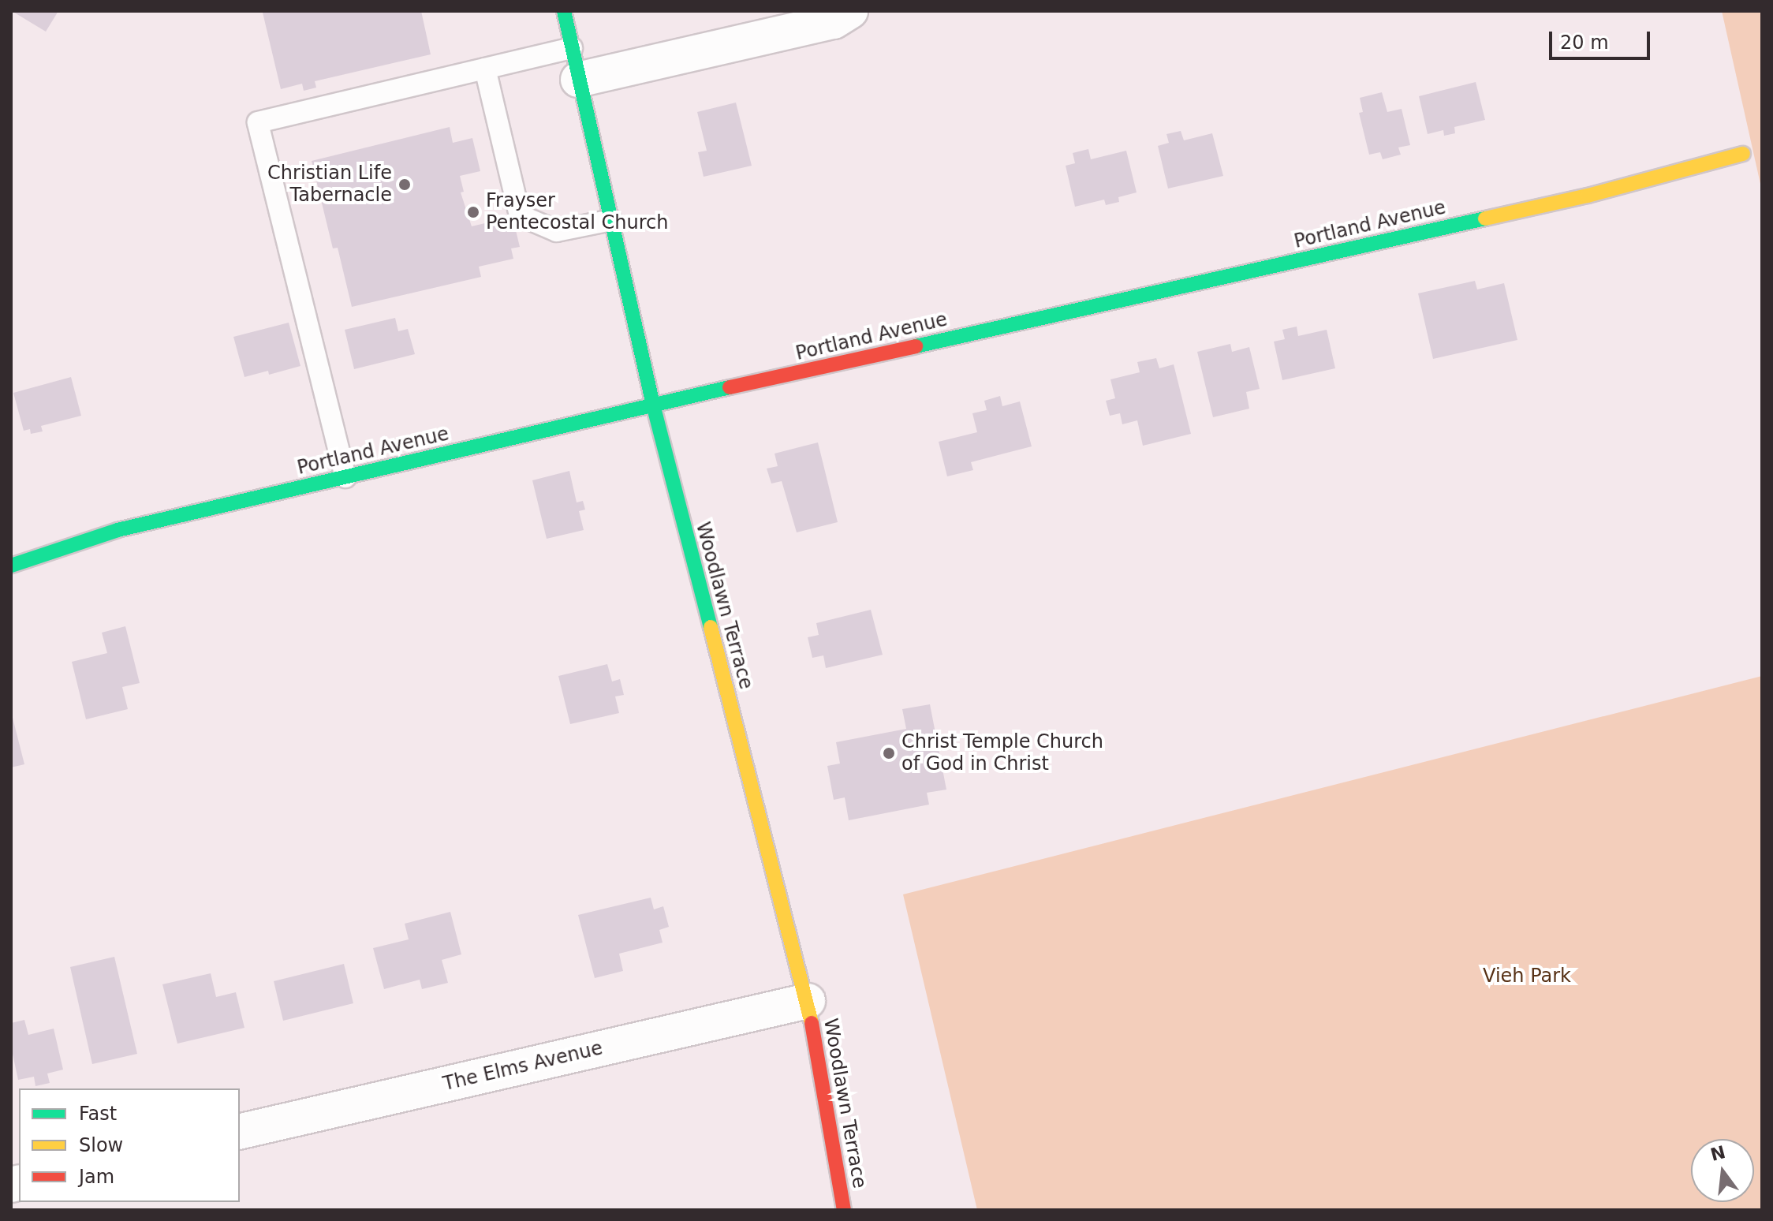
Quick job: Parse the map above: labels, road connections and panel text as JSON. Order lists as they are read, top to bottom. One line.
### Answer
{"streets":{"street":["Portland Avenue","Woodlawn Terrace","The Elms Avenue"]},"crossings":[["Portland Avenue","Woodlawn Terrace"],["Woodlawn Terrace","The Elms Avenue"]],"parks":["Vieh Park"],"places":["Christian Life Tabernacle","Frayser Pentecostal Church","Christ Temple Church of God in Christ"],"legend":["Fast","Slow","Jam"],"scale_bar":"20 m","north":"top"}
